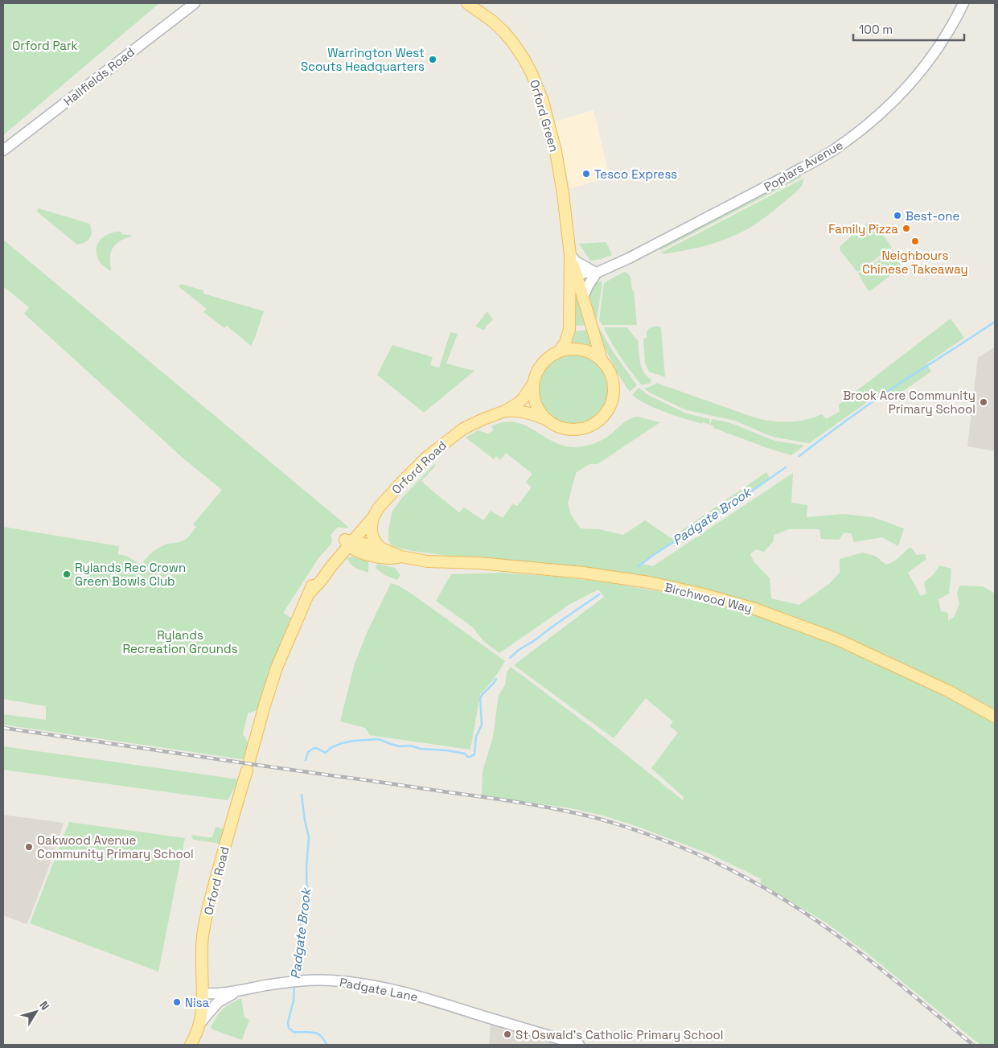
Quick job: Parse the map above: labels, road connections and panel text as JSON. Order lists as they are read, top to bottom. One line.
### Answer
{"streets":{"main road":["Orford Green","Orford Road","Birchwood Way"],"street":["Hallfields Road","Poplars Avenue","Padgate Lane"]},"crossings":[["Orford Green","Poplars Avenue"],["Orford Green","Orford Road"],["Orford Road","Birchwood Way"],["Orford Road","Padgate Lane"]],"water":["Padgate Brook"],"parks":["Orford Park","Rylands Recreation Grounds"],"places":["Warrington West Scouts Headquarters","Tesco Express","Best-one","Family Pizza","Neighbours Chinese Takeaway","Brook Acre Community Primary School","Rylands Rec Crown Green Bowls Club","Oakwood Avenue Community Primary School","Nisa","St Oswald's Catholic Primary School"],"scale_bar":"100 m","north":"top right"}
